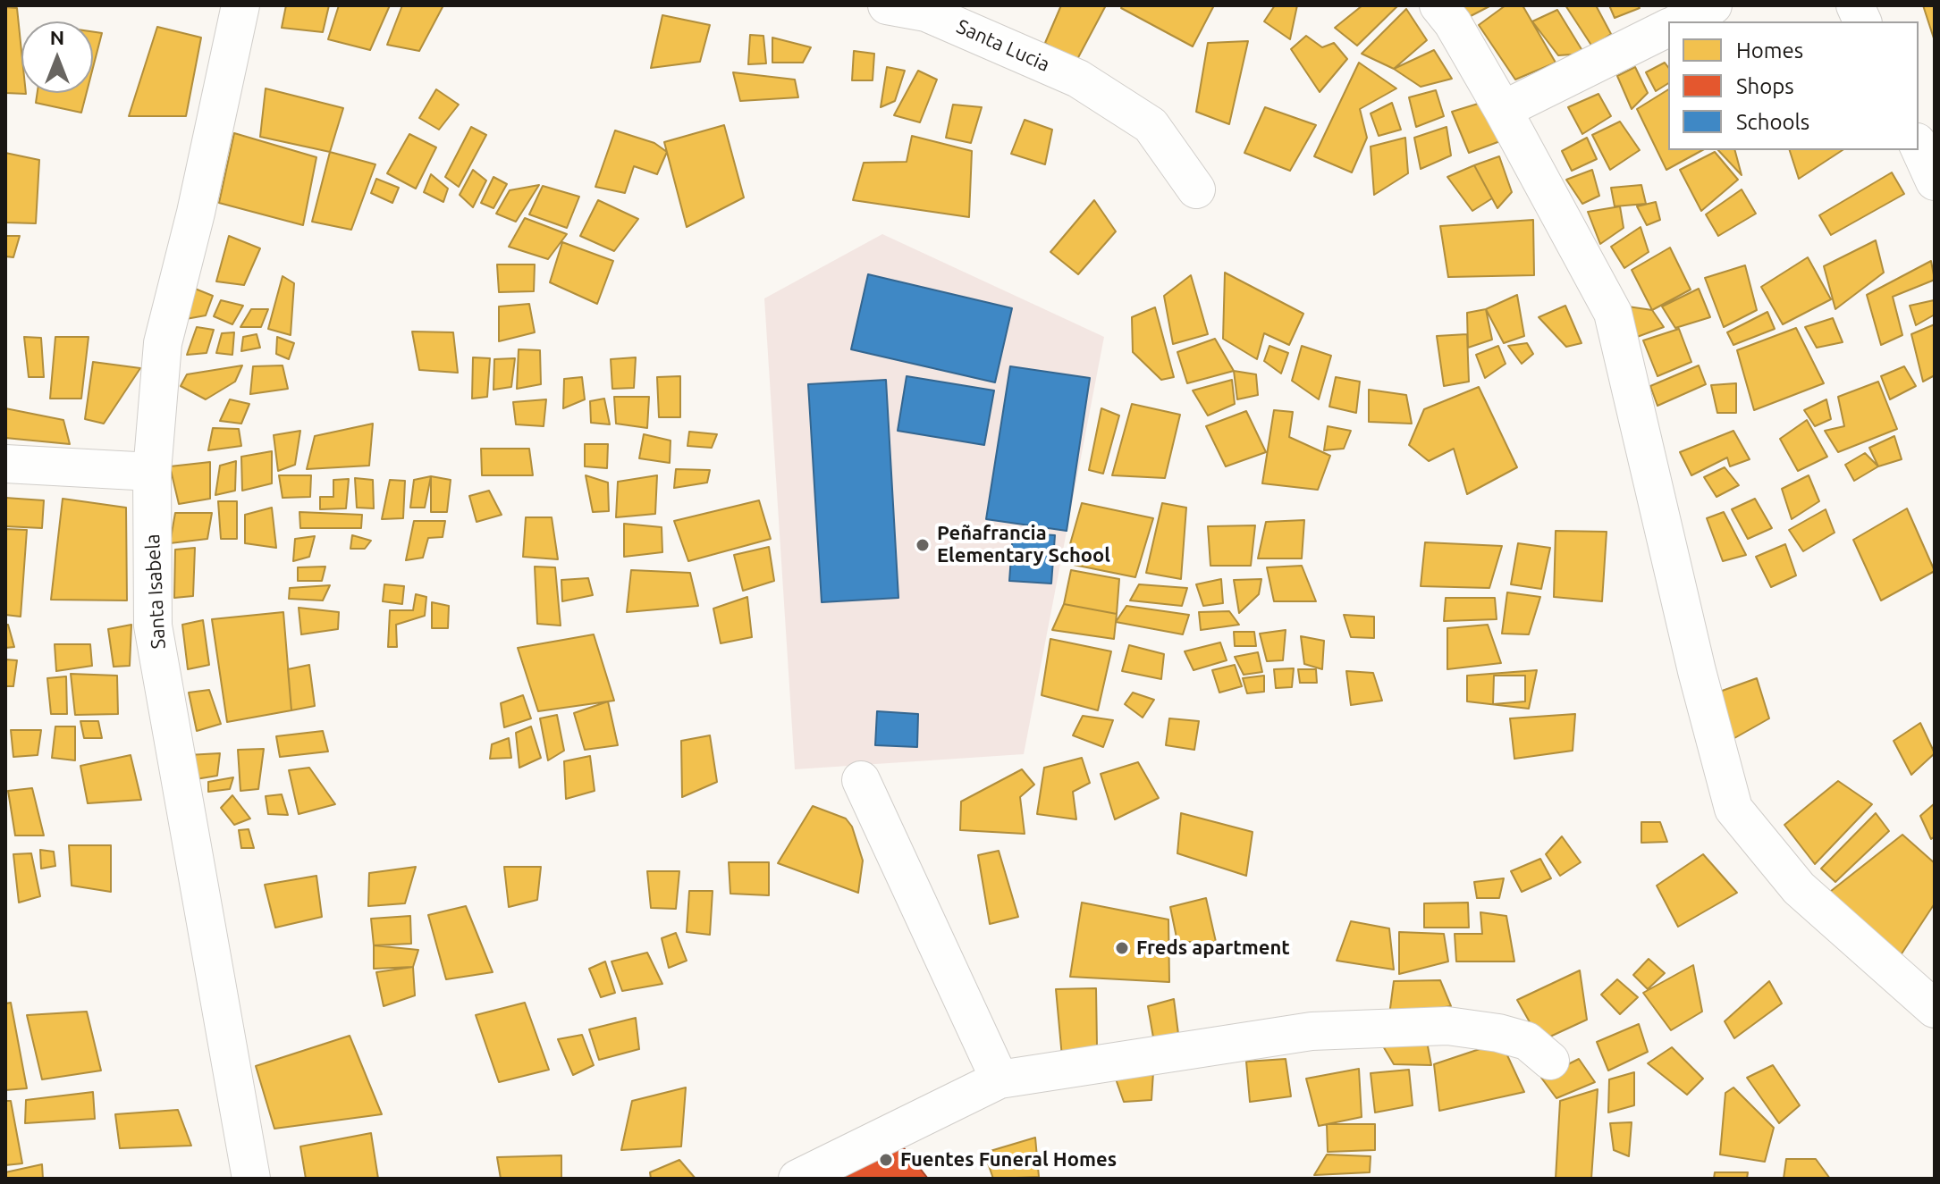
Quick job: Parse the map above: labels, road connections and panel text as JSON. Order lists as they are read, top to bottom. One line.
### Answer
{"streets":{"street":["Santa Lucia","Santa Isabela"]},"places":["Peñafrancia Elementary School","Freds apartment","Fuentes Funeral Homes"],"legend":["Homes","Shops","Schools"],"north":"top"}
